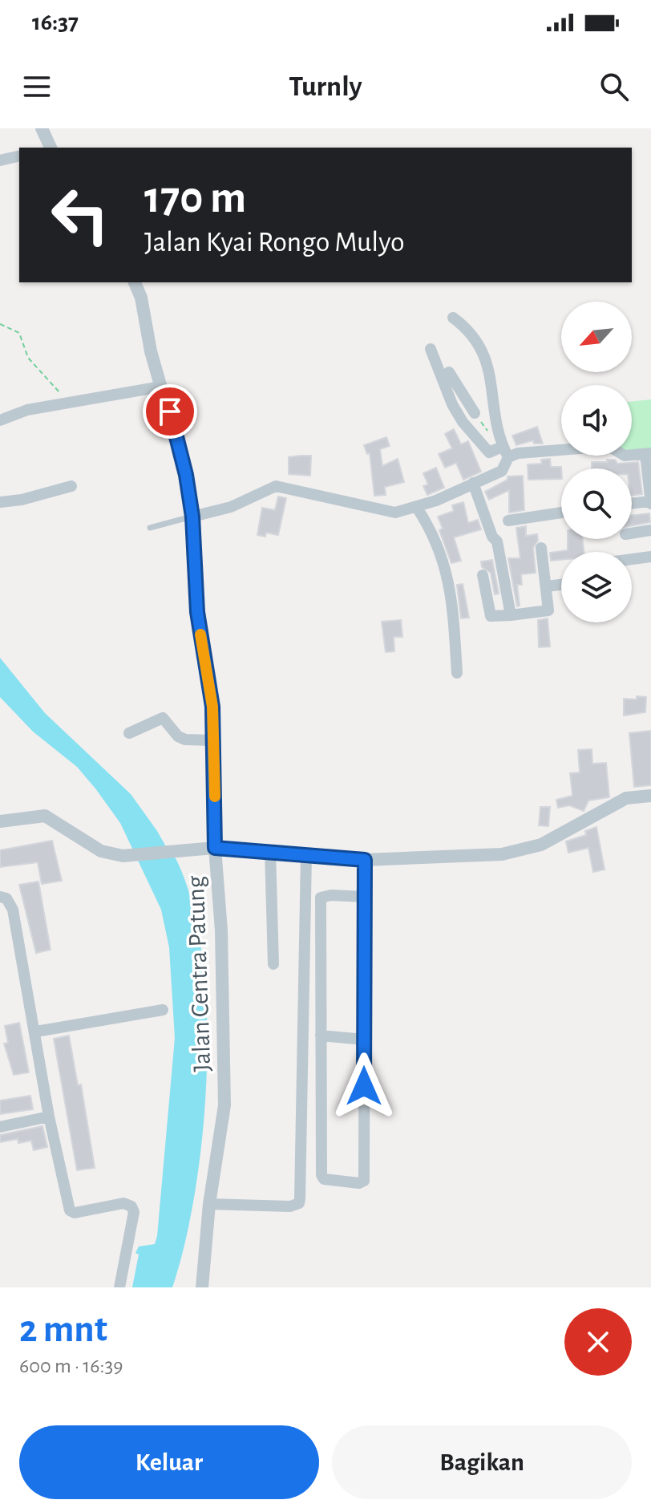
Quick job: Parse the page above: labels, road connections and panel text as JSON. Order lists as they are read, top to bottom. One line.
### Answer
{"streets":{"street":["Jalan Centra Patung"]},"north":"bottom left","page":{"status":"16:37","header":"Turnly","turn":["170 m","Jalan Kyai Rongo Mulyo"],"heading":["2 mnt","600 m · 16:39"],"buttons":["Keluar","Bagikan"]}}
